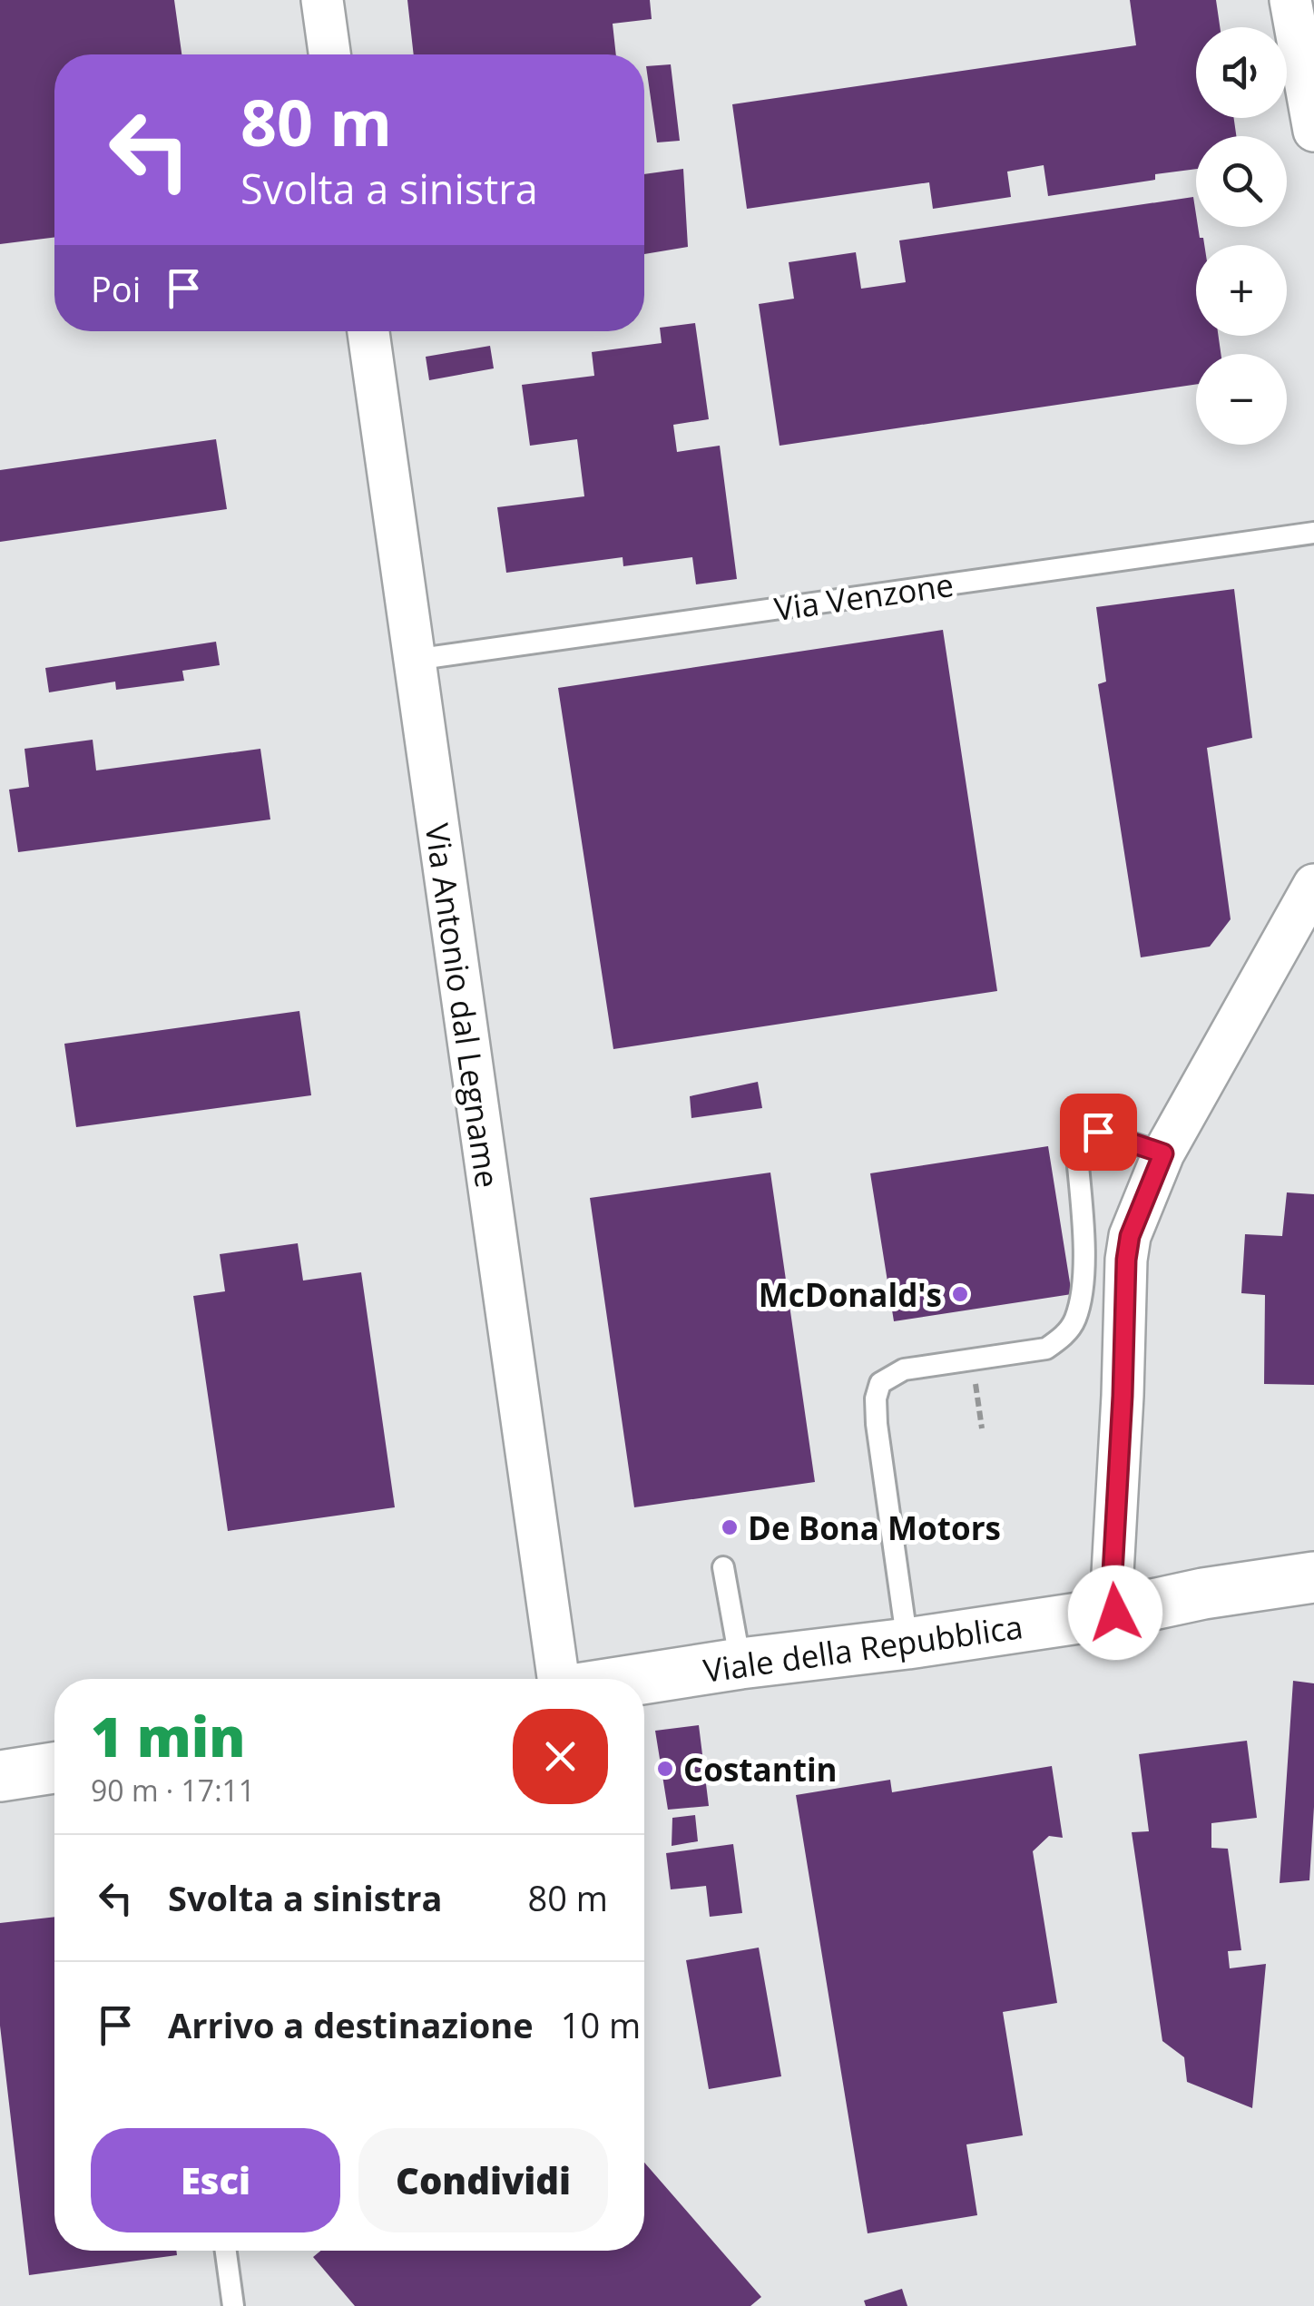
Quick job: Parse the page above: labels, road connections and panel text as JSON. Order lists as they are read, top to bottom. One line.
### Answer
{"streets":{"main road":["Viale della Repubblica"],"street":["Via Antonio dal Legname"],"lane":["Via Venzone"]},"crossings":[["Via Venzone","Via Antonio dal Legname"]],"places":["McDonald's","De Bona Motors","Costantin"],"page":{"map_buttons":["+","−"],"turn":["80 m","Svolta a sinistra"],"then":"Poi","heading":["1 min","90 m · 17:11"],"list":[{"name":"Svolta a sinistra","value":"80 m"},{"name":"Arrivo a destinazione","value":"10 m"}],"buttons":["Esci","Condividi"]}}
